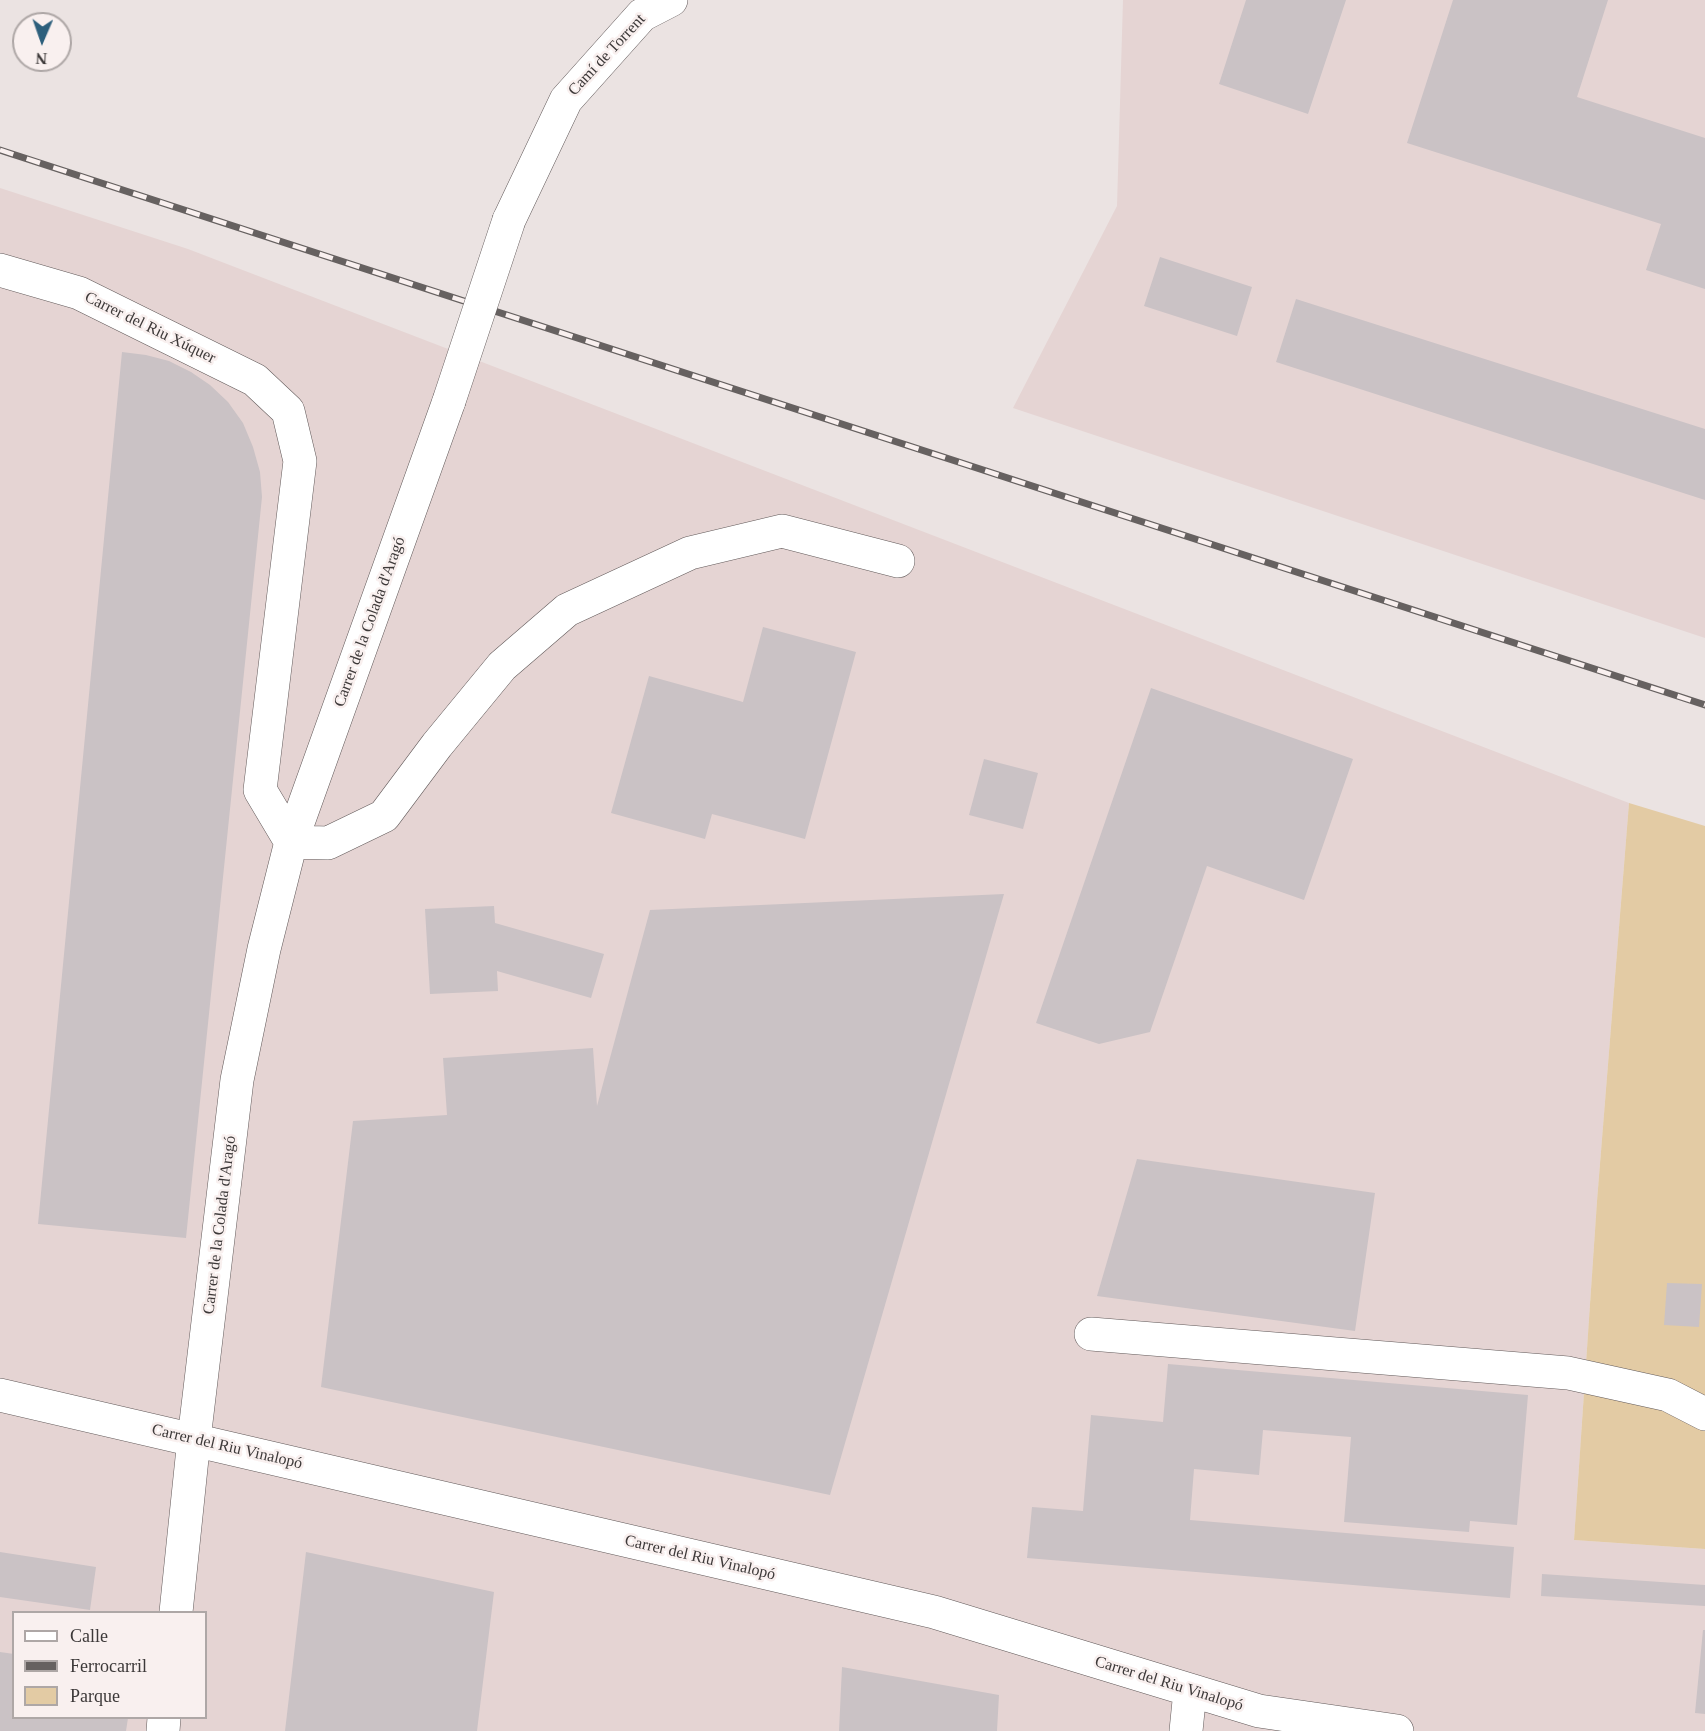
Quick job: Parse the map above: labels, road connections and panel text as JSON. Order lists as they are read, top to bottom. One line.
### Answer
{"streets":{"street":["Camí de Torrent","Carrer del Riu Xúquer","Carrer de la Colada d'Aragó","Carrer del Riu Vinalopó"]},"crossings":[["Camí de Torrent","Carrer de la Colada d'Aragó"],["Carrer del Riu Xúquer","Carrer de la Colada d'Aragó"],["Carrer de la Colada d'Aragó","Carrer del Riu Vinalopó"]],"legend":["Calle","Ferrocarril","Parque"],"north":"bottom"}
